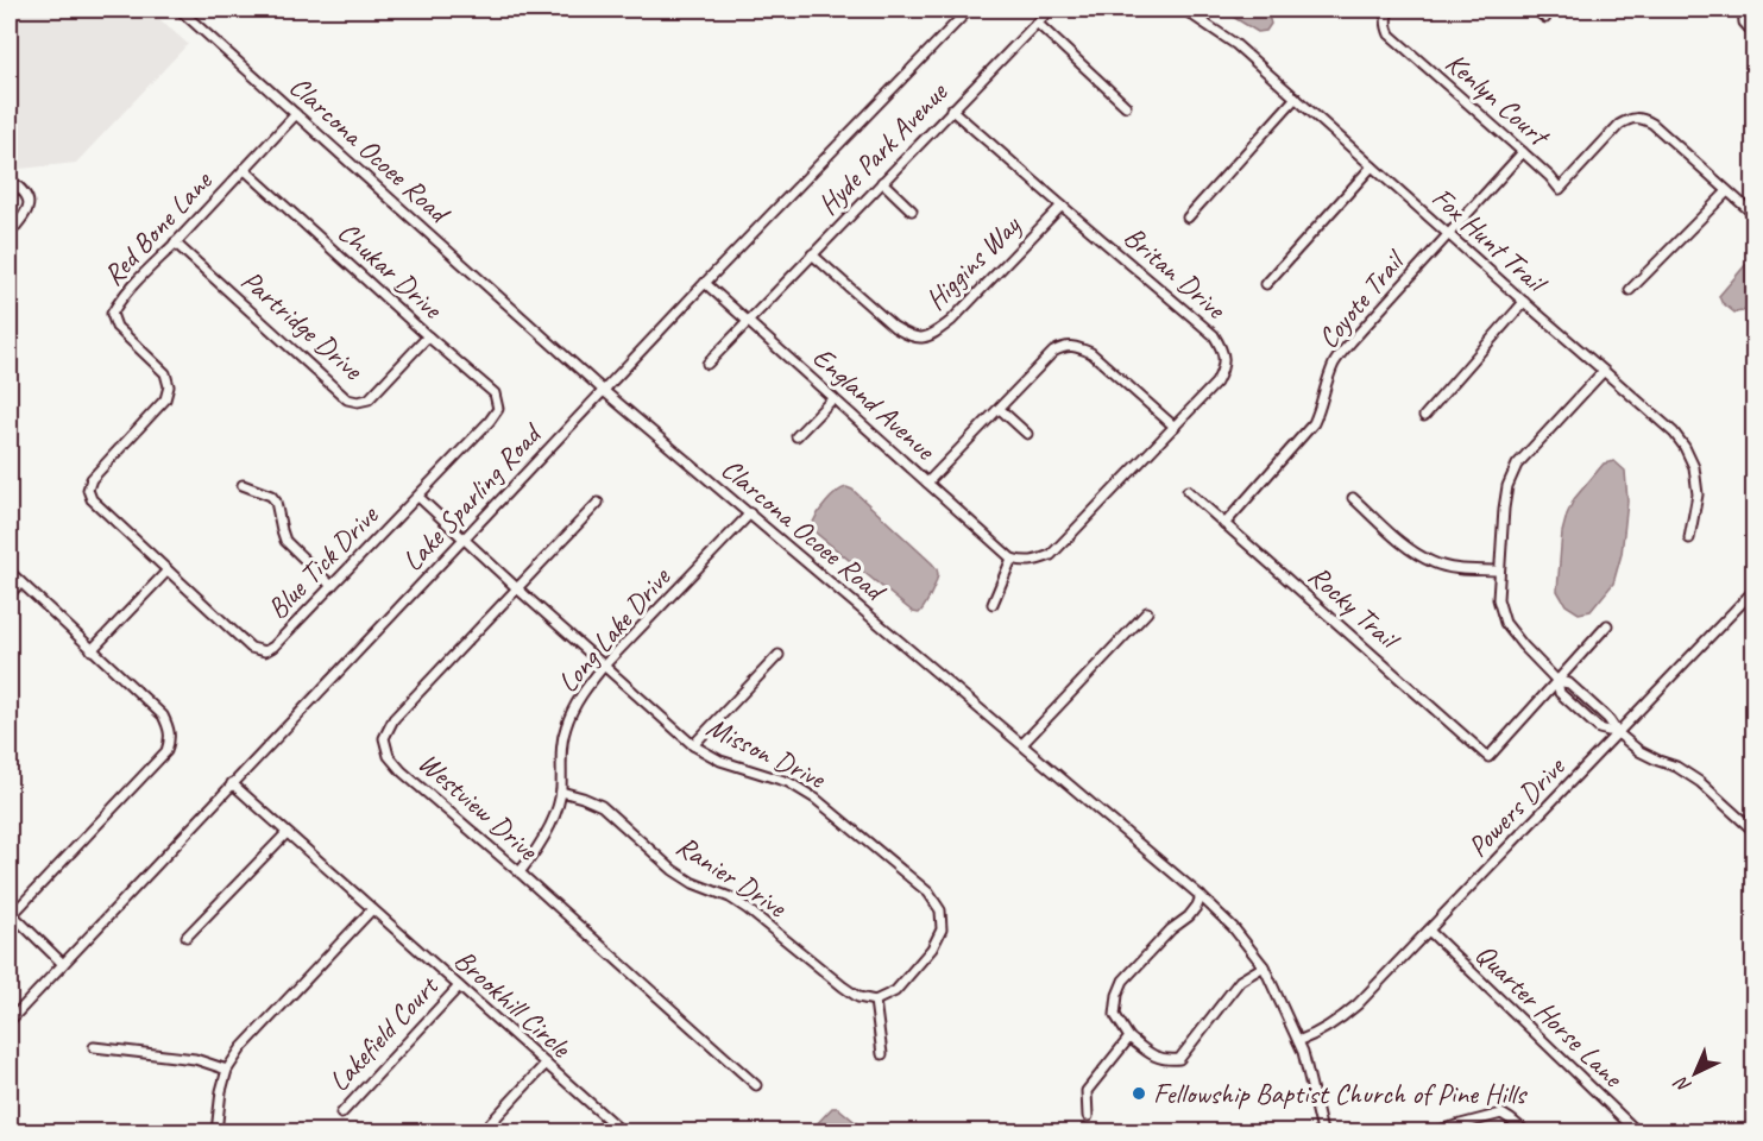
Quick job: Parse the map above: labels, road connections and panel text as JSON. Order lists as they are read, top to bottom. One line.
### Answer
{"streets":{"street":["Kenlyn Court","Clarcona Ocoee Road","Hyde Park Avenue","Red Bone Lane","Fox Hunt Trail","Higgins Way","Chukar Drive","Britan Drive","Coyote Trail","Partridge Drive","England Avenue","Lake Sparling Road","Blue Tick Drive","Rocky Trail","Long Lake Drive","Misson Drive","Westview Drive","Powers Drive","Ranier Drive","Brookhill Circle","Quarter Horse Lane","Lakefield Court"]},"crossings":[["Kenlyn Court","Coyote Trail"],["Clarcona Ocoee Road","Red Bone Lane"],["Clarcona Ocoee Road","Lake Sparling Road"],["Clarcona Ocoee Road","Long Lake Drive"],["Clarcona Ocoee Road","Powers Drive"],["Hyde Park Avenue","Higgins Way"],["Hyde Park Avenue","Britan Drive"],["Hyde Park Avenue","England Avenue"],["Red Bone Lane","Chukar Drive"],["Red Bone Lane","Partridge Drive"],["Red Bone Lane","Blue Tick Drive"],["Fox Hunt Trail","Coyote Trail"],["Higgins Way","Britan Drive"],["Chukar Drive","Partridge Drive"],["Chukar Drive","Blue Tick Drive"],["Britan Drive","England Avenue"],["Coyote Trail","Rocky Trail"],["England Avenue","Lake Sparling Road"],["Lake Sparling Road","Misson Drive"],["Lake Sparling Road","Brookhill Circle"],["Blue Tick Drive","Misson Drive"],["Long Lake Drive","Misson Drive"],["Long Lake Drive","Westview Drive"],["Long Lake Drive","Ranier Drive"],["Misson Drive","Westview Drive"],["Misson Drive","Ranier Drive"],["Powers Drive","Quarter Horse Lane"],["Brookhill Circle","Lakefield Court"]],"places":["Fellowship Baptist Church of Pine Hills"],"north":"bottom left"}
